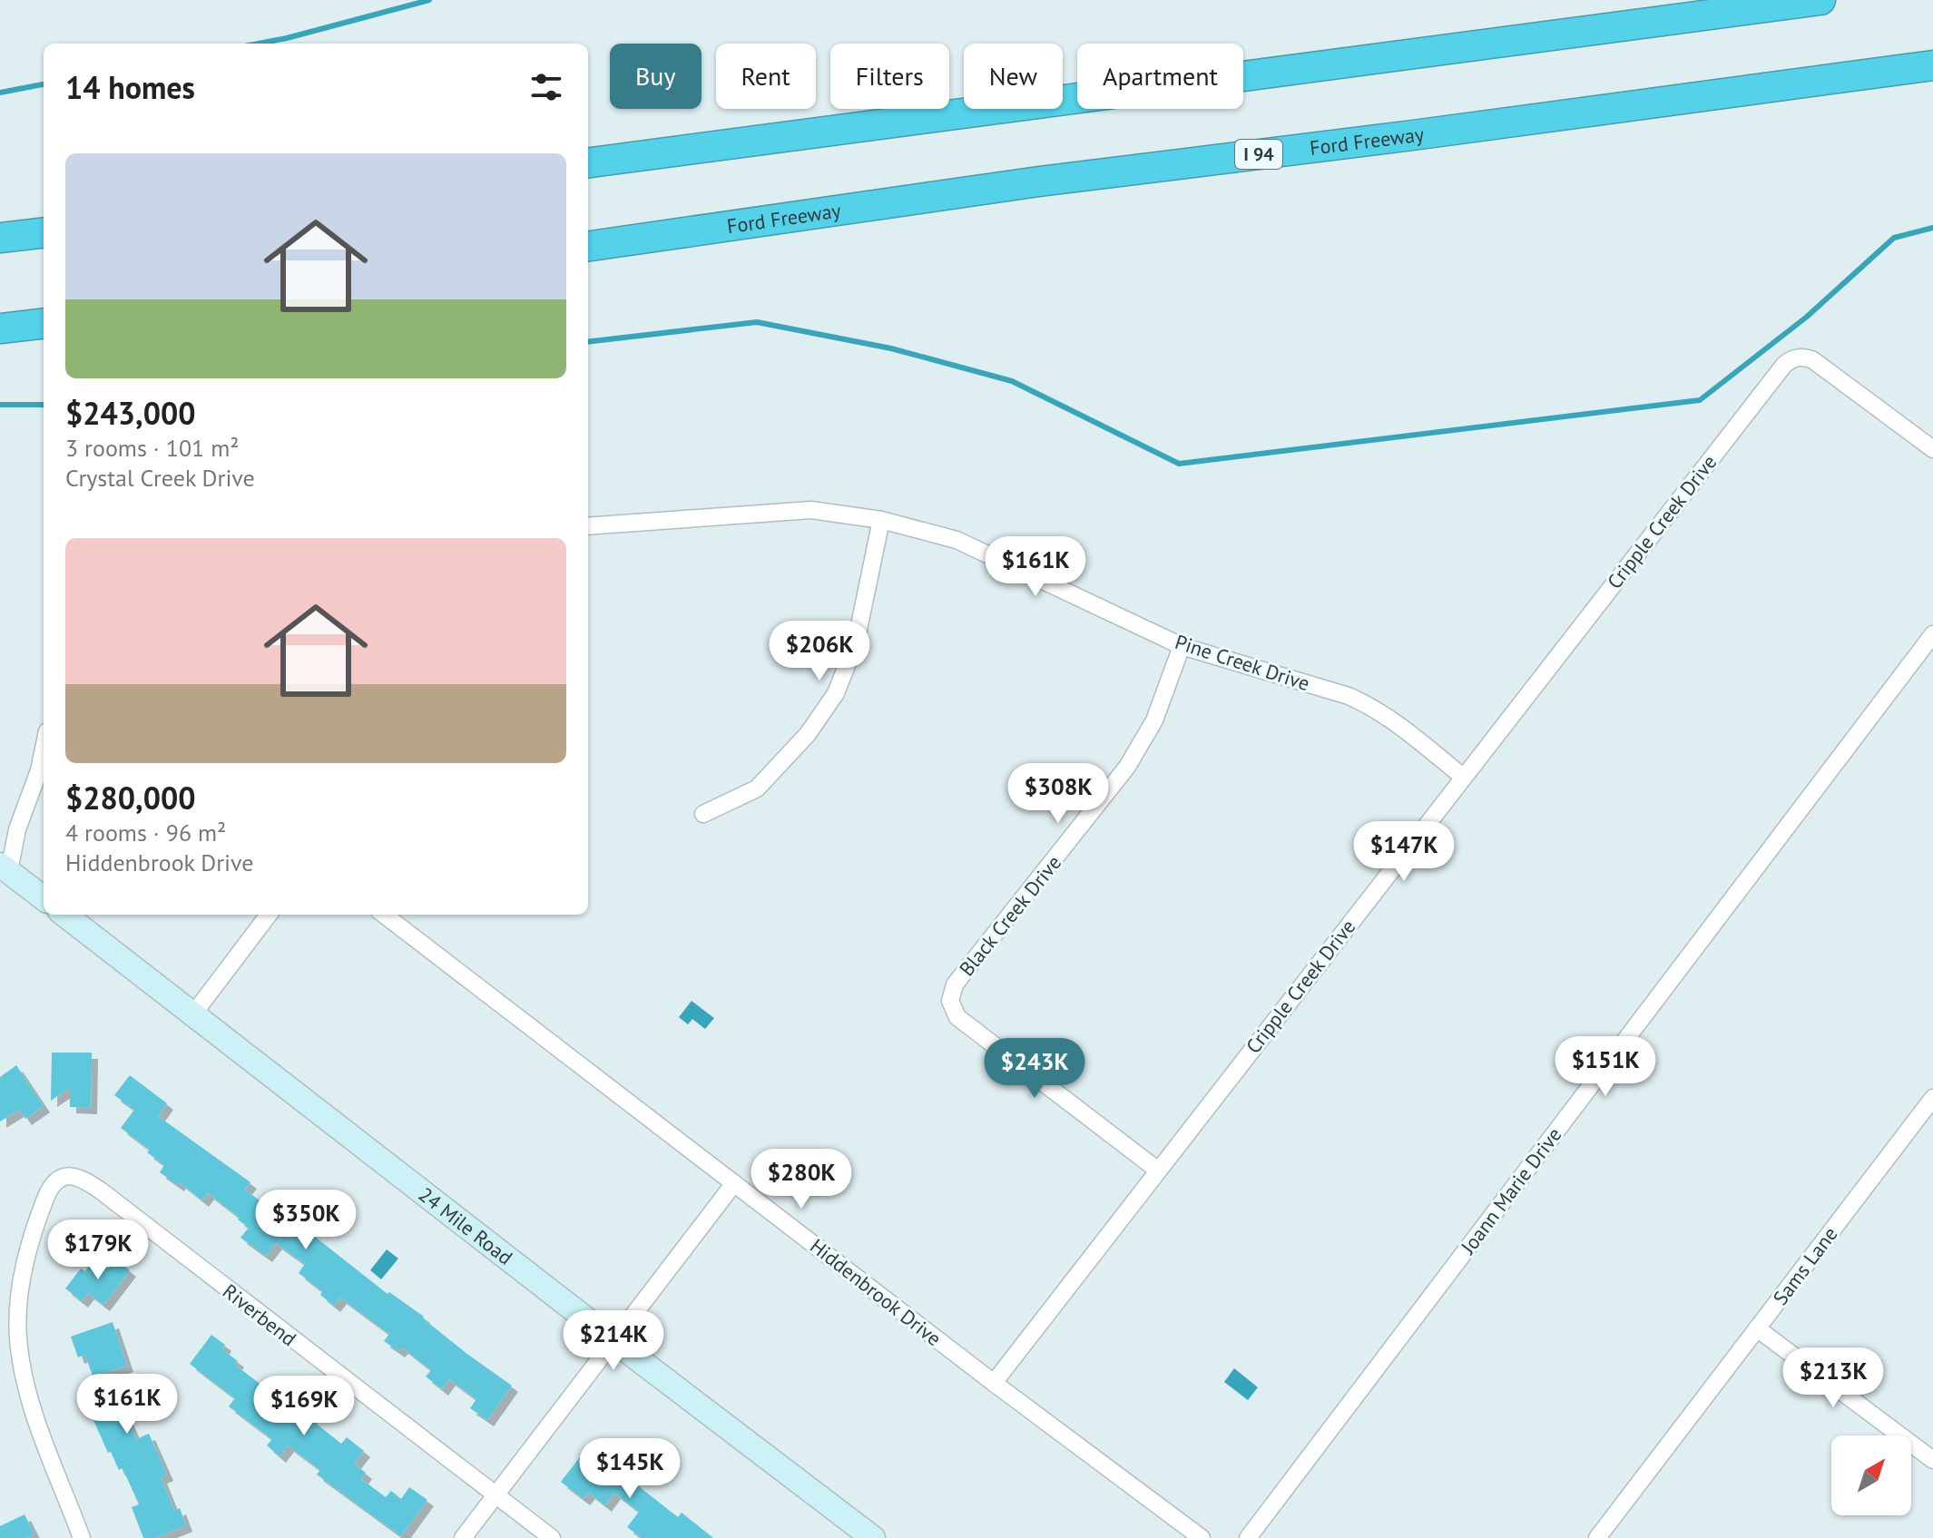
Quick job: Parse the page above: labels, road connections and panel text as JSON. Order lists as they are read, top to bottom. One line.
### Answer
{"streets":{"highway":["Ford Freeway","I 94"],"street":["Cripple Creek Drive","Pine Creek Drive","Black Creek Drive","Joann Marie Drive","24 Mile Road","Sams Lane","Hiddenbrook Drive","Riverbend"]},"crossings":[["Cripple Creek Drive","Pine Creek Drive"],["Cripple Creek Drive","Black Creek Drive"],["Cripple Creek Drive","Hiddenbrook Drive"],["Pine Creek Drive","Black Creek Drive"]],"north":"top right","page":{"chip":["Buy","Rent","Filters","New","Apartment"],"heading":"14 homes","list":[{"name":"$243,000","note":"3 rooms · 101 m² · Crystal Creek Drive"},{"name":"$280,000","note":"4 rooms · 96 m² · Hiddenbrook Drive"}],"price":["$161K","$206K","$308K","$147K","$151K","$243K","$280K","$350K","$179K","$214K","$213K","$161K","$169K","$145K"]}}
